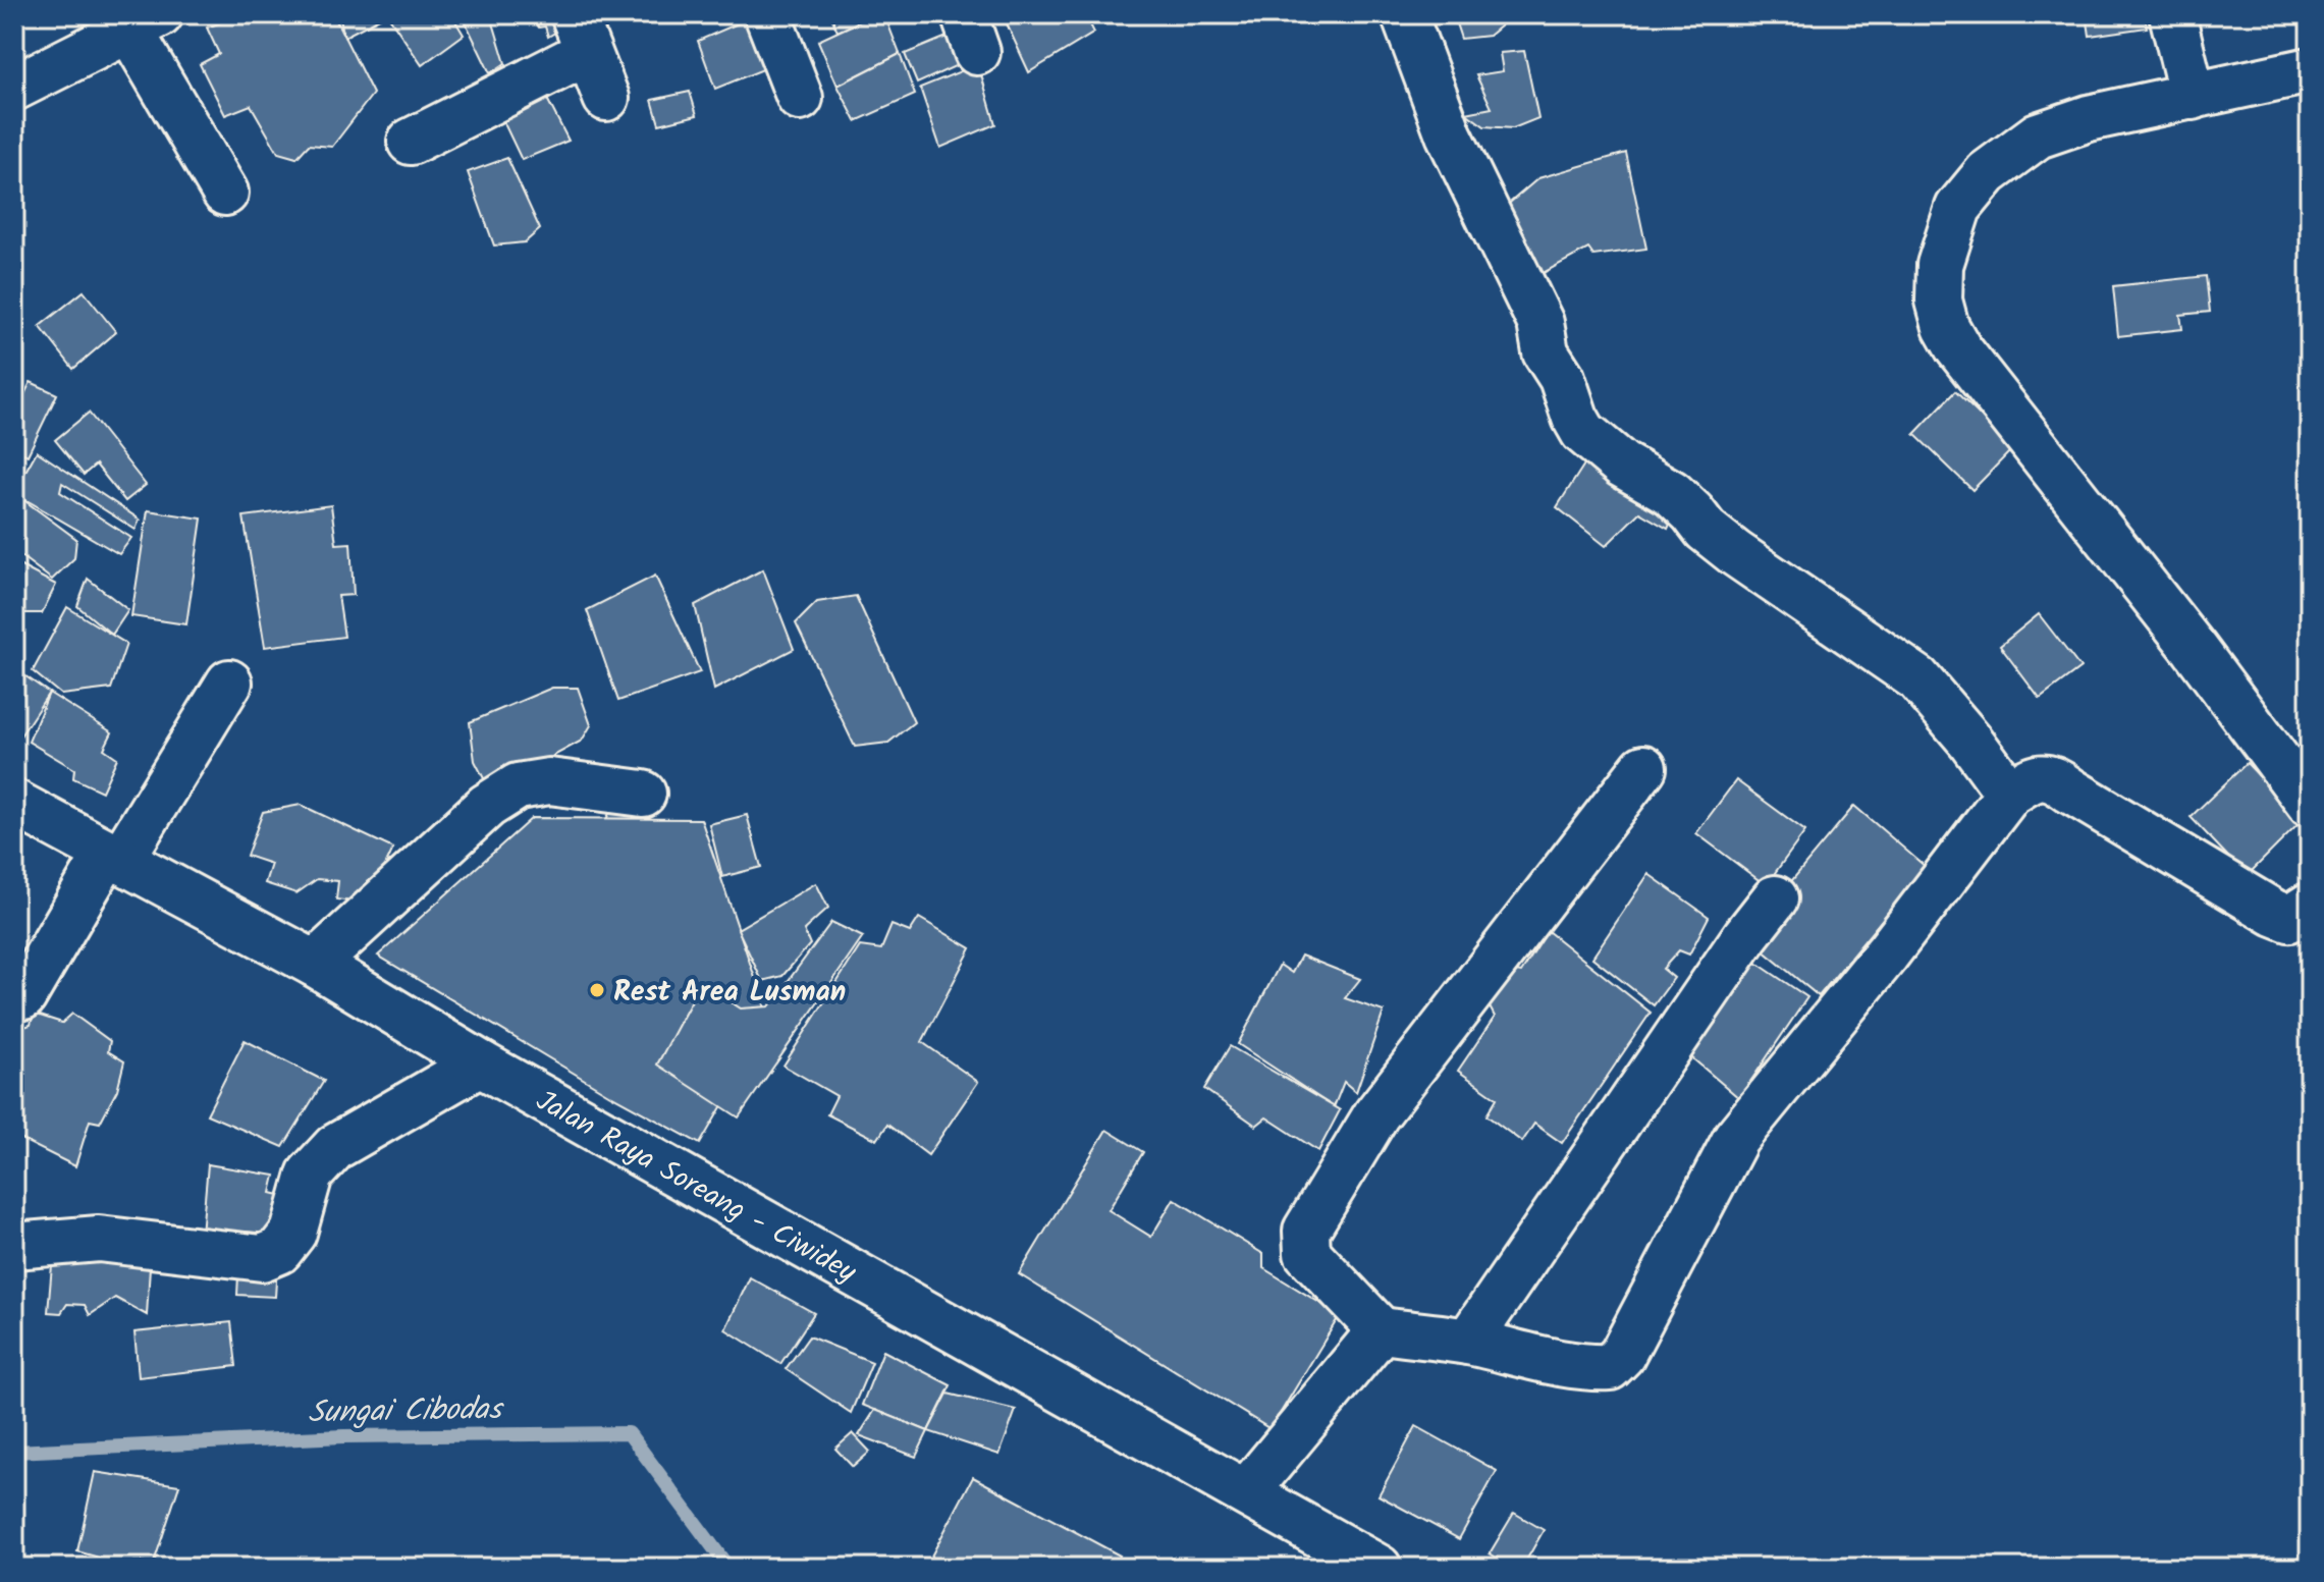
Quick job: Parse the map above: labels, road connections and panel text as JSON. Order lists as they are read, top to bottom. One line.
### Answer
{"streets":{"main road":["Jalan Raya Soreang - Ciwidey"]},"water":["Sungai Cibodas"],"places":["Rest Area Lusman"]}
